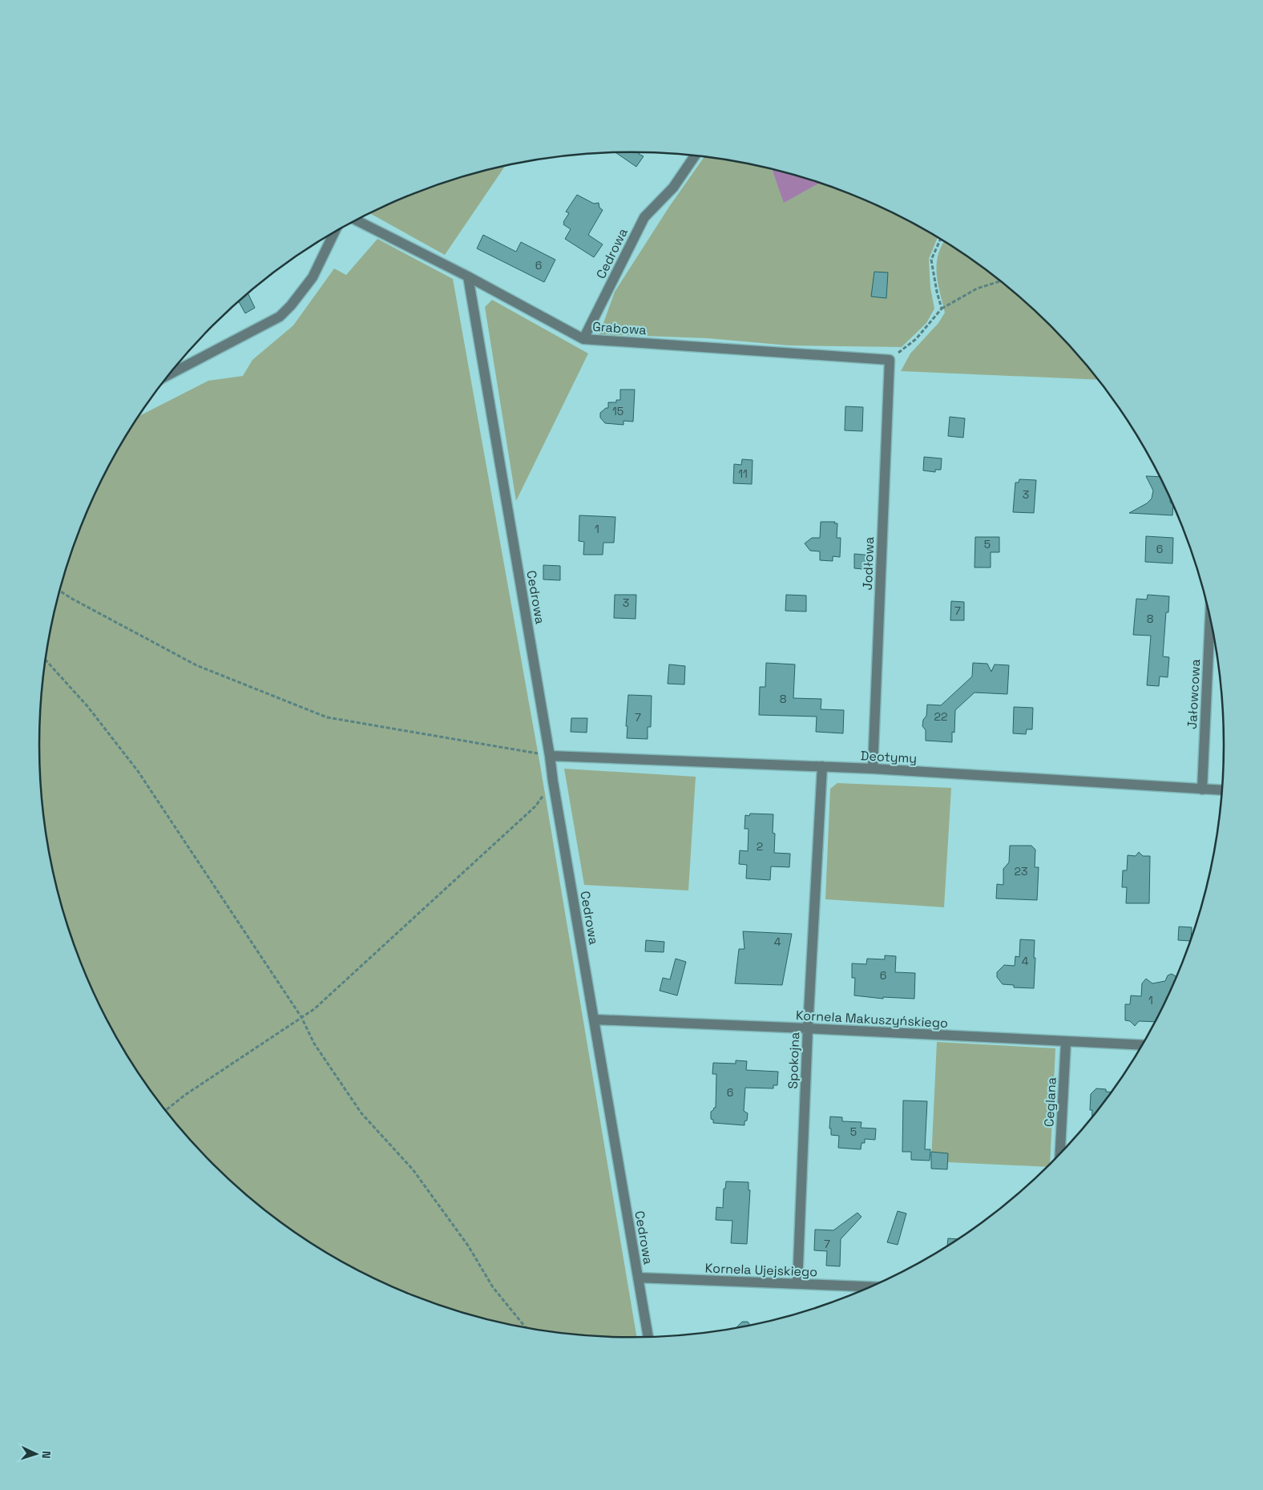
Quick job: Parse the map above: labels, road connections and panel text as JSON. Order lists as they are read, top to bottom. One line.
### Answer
{"streets":{"street":["Cedrowa","Grabowa","Jodłowa","Jałowcowa","Deotymy","Kornela Makuszyńskiego","Spokojna","Ceglana","Kornela Ujejskiego"]},"crossings":[["Cedrowa","Grabowa"],["Cedrowa","Deotymy"],["Cedrowa","Kornela Makuszyńskiego"],["Cedrowa","Kornela Ujejskiego"],["Grabowa","Jodłowa"],["Jodłowa","Deotymy"],["Jałowcowa","Deotymy"],["Deotymy","Spokojna"],["Kornela Makuszyńskiego","Spokojna"],["Kornela Makuszyńskiego","Ceglana"],["Spokojna","Kornela Ujejskiego"]],"house_numbers":["6","15","11","3","1","5","6","3","7","8","8","22","7","2","23","4","4","6","1","6","5","7"],"north":"right"}
